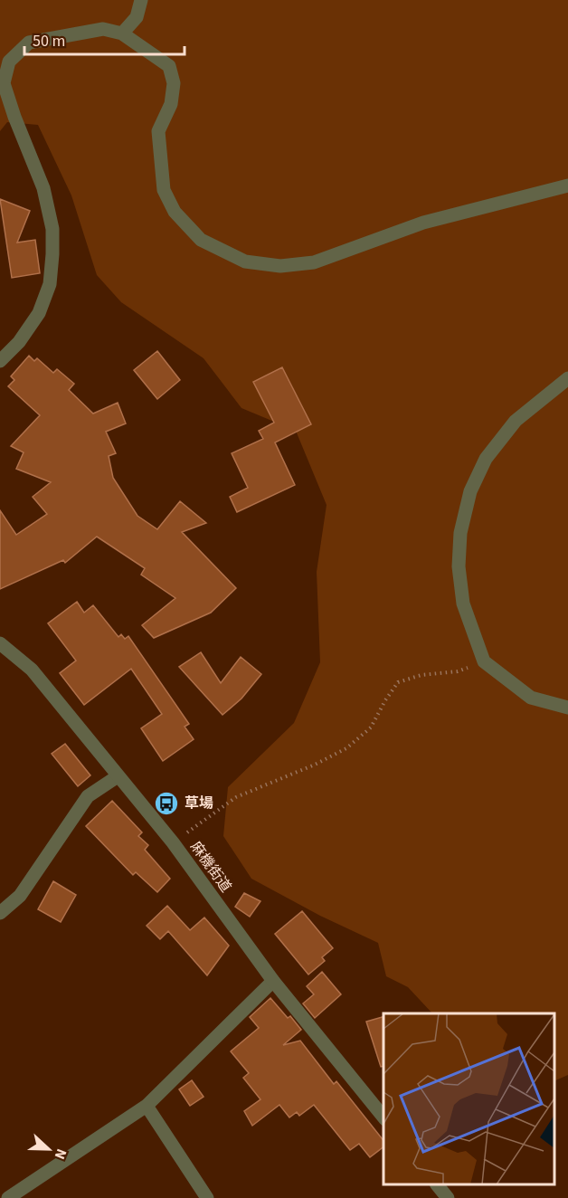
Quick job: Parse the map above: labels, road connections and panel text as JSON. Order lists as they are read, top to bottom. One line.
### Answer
{"streets":{"street":["麻機街道"]},"places":{"bus stop":["草場"]},"scale_bar":"50 m","north":"right"}
